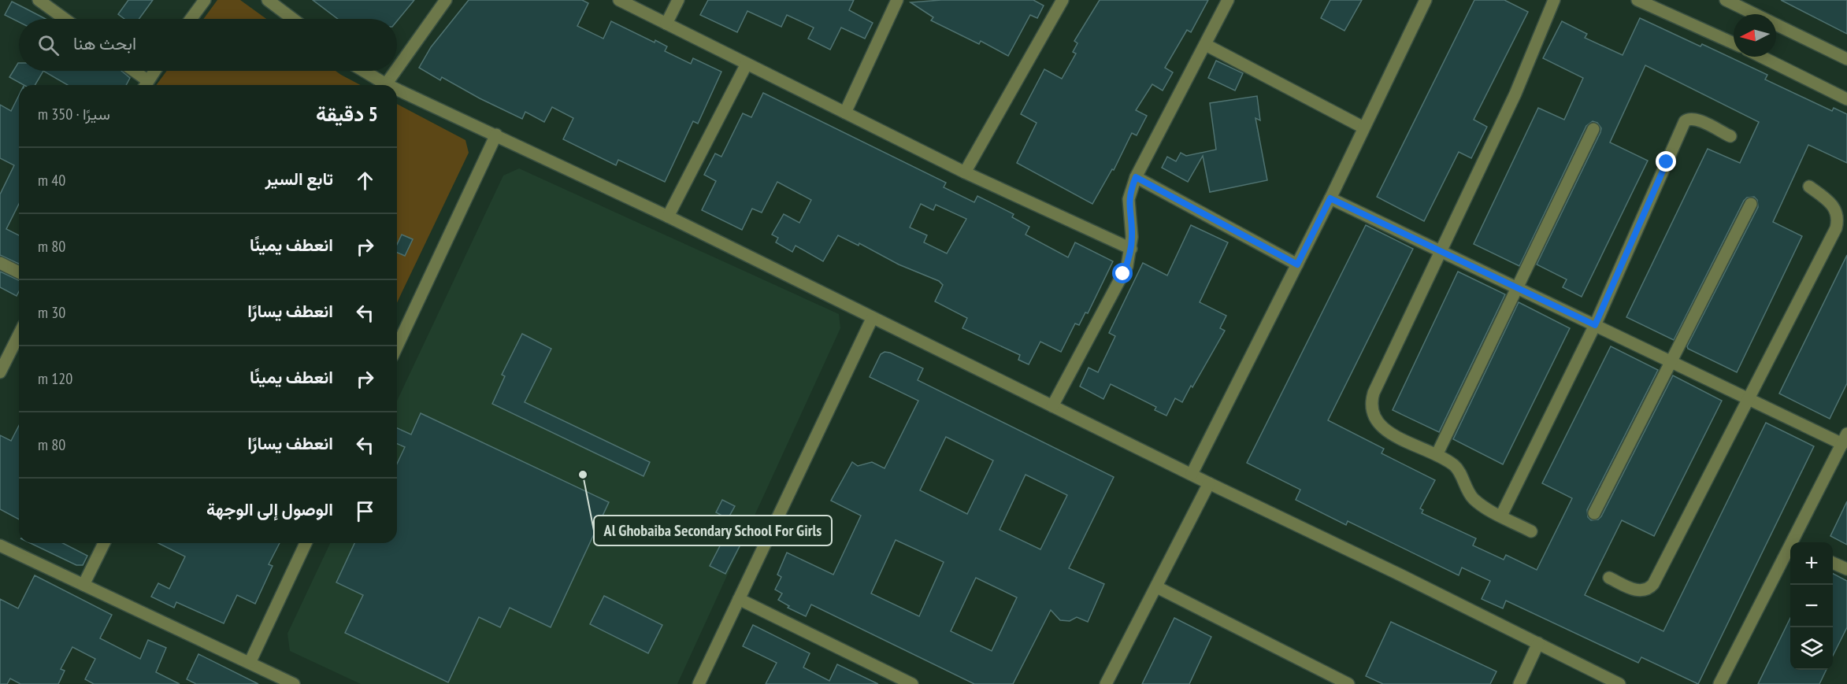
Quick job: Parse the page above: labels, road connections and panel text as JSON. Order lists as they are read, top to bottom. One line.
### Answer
{"places":["Al Ghobaiba Secondary School For Girls"],"north":"left","page":{"search":"ابحث هنا","heading":["5 دقيقة","سيرًا · 350 m"],"list":[["تابع السير","40 m"],["انعطف يمينًا","80 m"],["انعطف يسارًا","30 m"],["انعطف يمينًا","120 m"],["انعطف يسارًا","80 m"],"الوصول إلى الوجهة"],"map_buttons":["+","−"]}}
